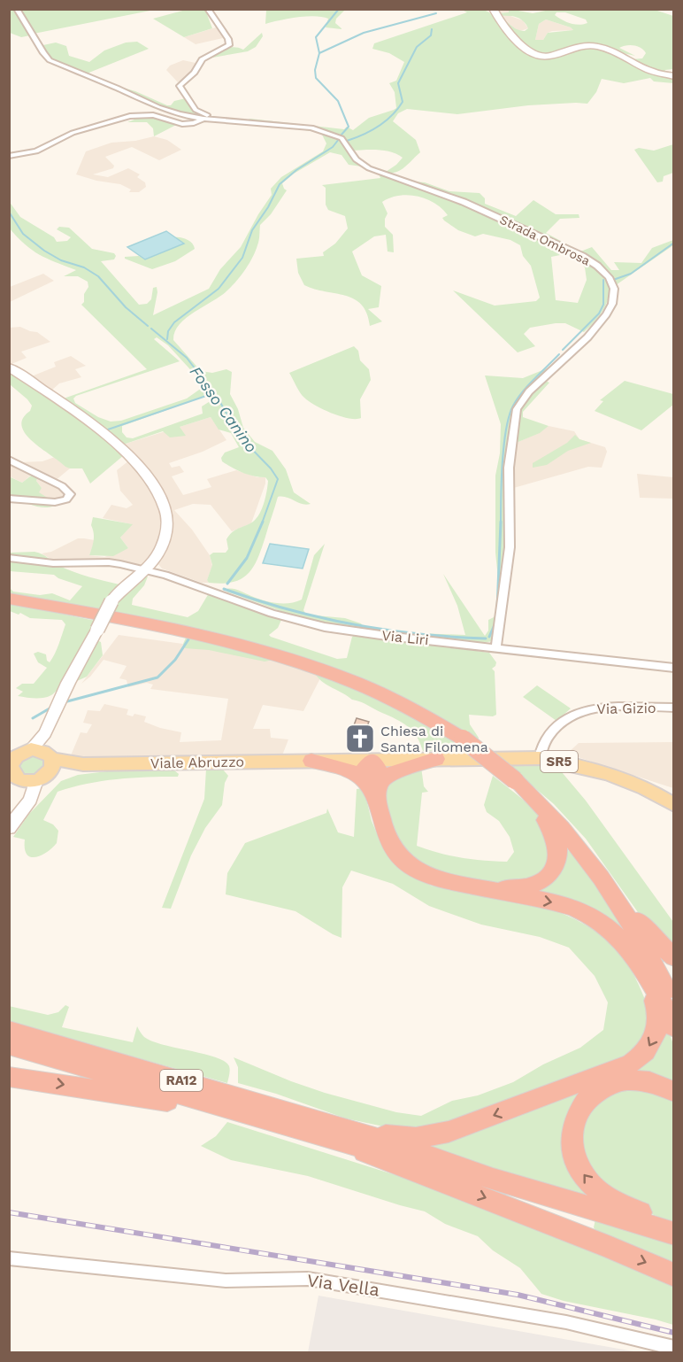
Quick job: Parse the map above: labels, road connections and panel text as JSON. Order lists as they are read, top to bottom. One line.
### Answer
{"streets":{"highway":["RA12"],"main road":["SR5","Viale Abruzzo"],"street":["Strada Ombrosa","Via Liri","Via Gizio","Via Vella"]},"crossings":[["Strada Ombrosa","Via Liri"],["Via Gizio","SR5"],["SR5","Viale Abruzzo"]],"water":["Fosso Canino"],"places":{"church":["Chiesa di Santa Filomena"]}}
